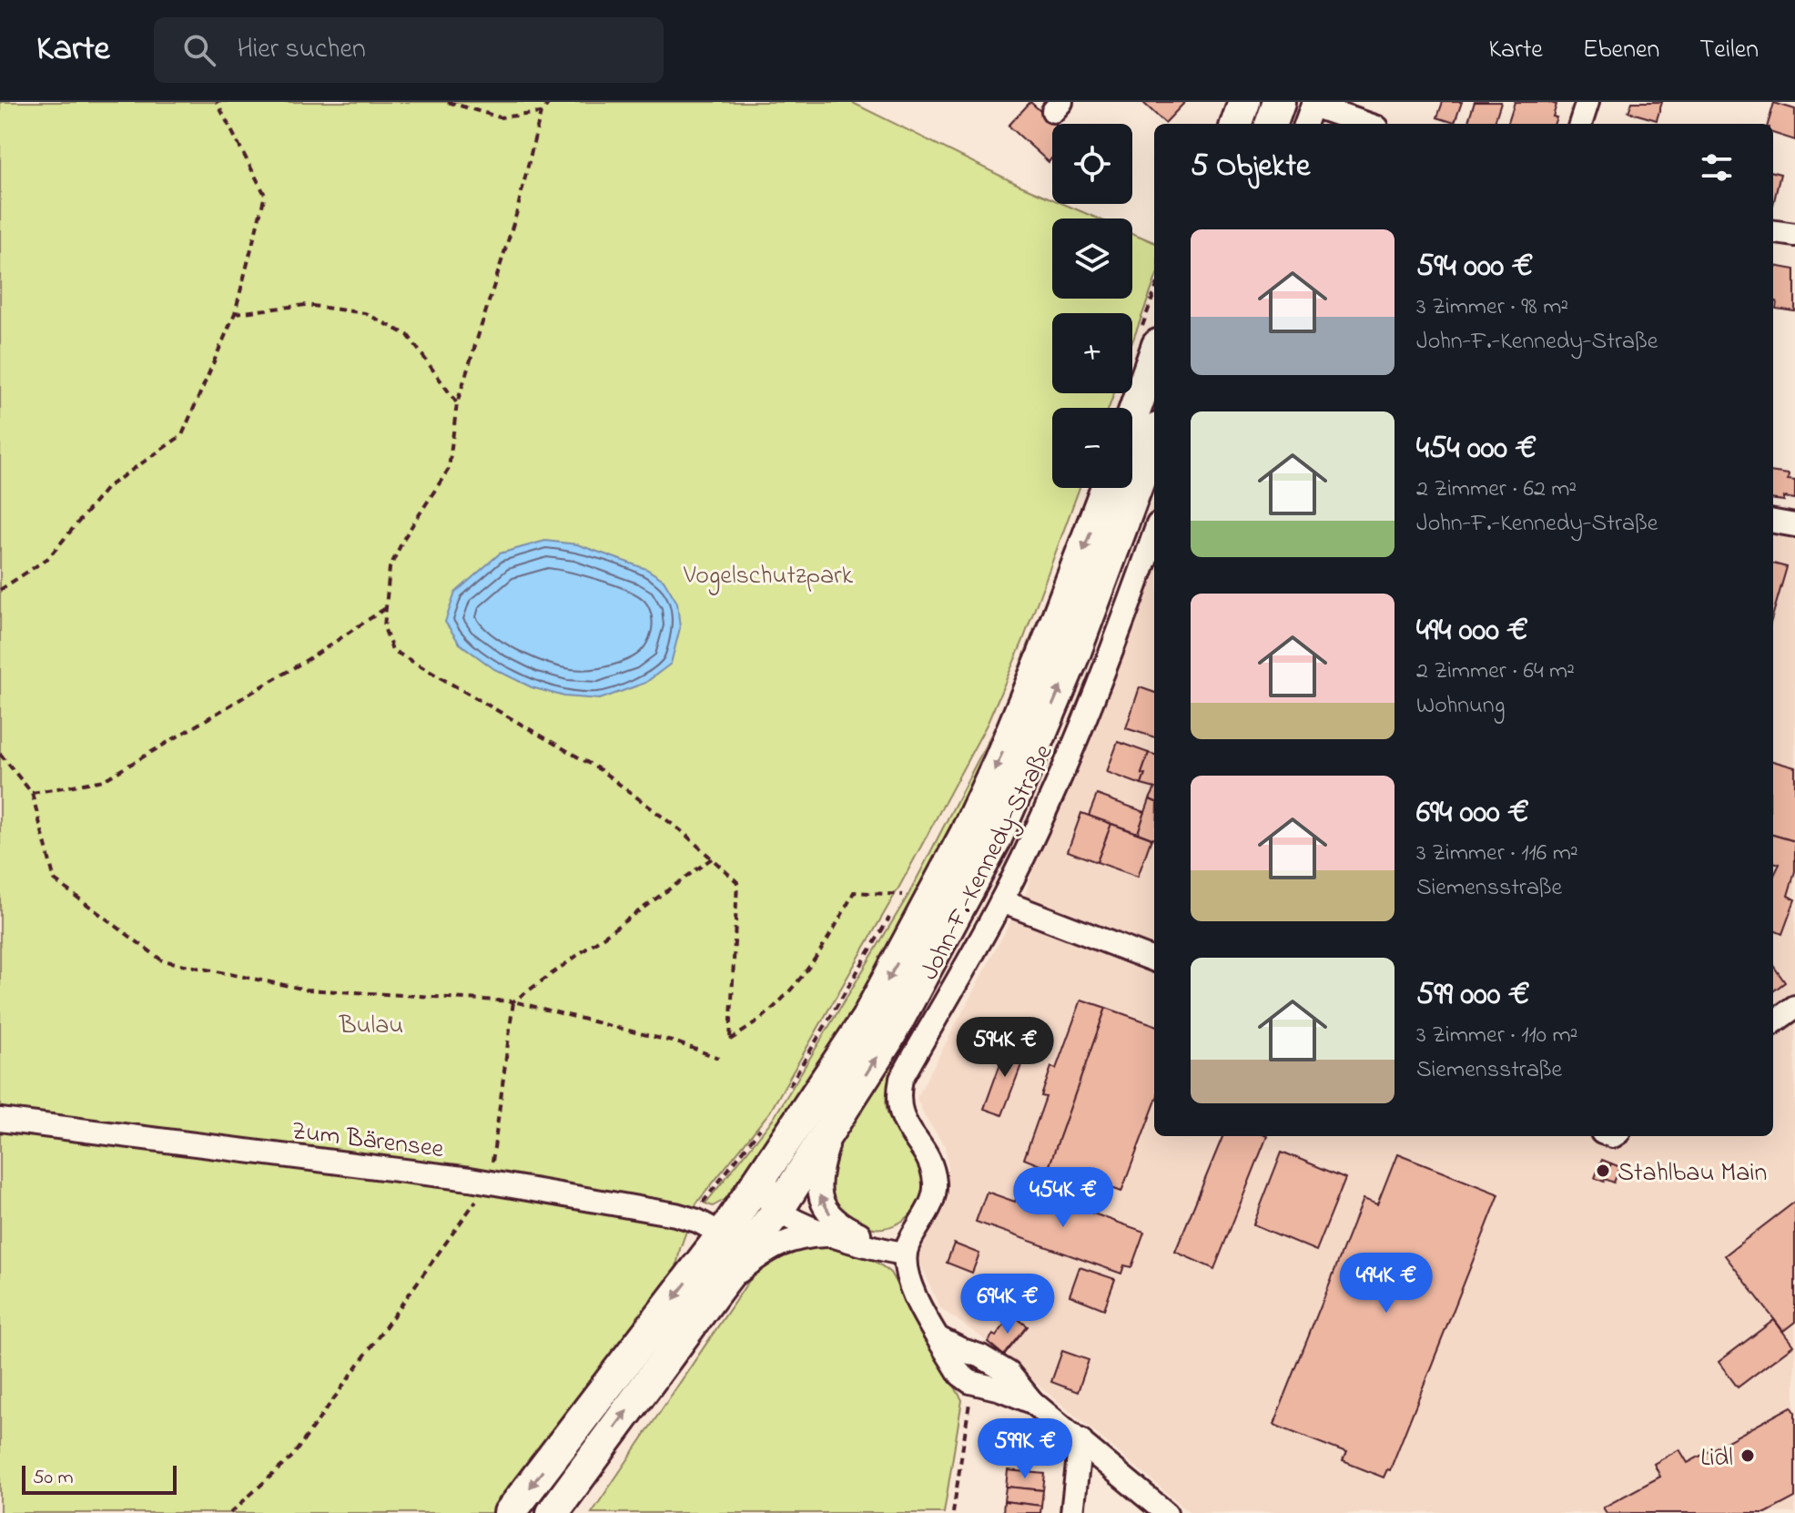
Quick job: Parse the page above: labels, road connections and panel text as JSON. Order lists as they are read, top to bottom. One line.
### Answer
{"streets":{"street":["John-F.-Kennedy-Straße","Zum Bärensee"]},"parks":["Vogelschutzpark","Bulau"],"places":["Stahlbau Main","Lidl"],"scale_bar":"50 m","page":{"header":"Karte","search":"Hier suchen","nav":["Karte","Ebenen","Teilen"],"map_buttons":["+","−"],"heading":"5 Objekte","list":[{"name":"594 000 €","note":"3 Zimmer · 98 m² · John-F.-Kennedy-Straße"},{"name":"454 000 €","note":"2 Zimmer · 62 m² · John-F.-Kennedy-Straße"},{"name":"494 000 €","note":"2 Zimmer · 64 m² · Wohnung"},{"name":"694 000 €","note":"3 Zimmer · 116 m² · Siemensstraße"},{"name":"599 000 €","note":"3 Zimmer · 110 m² · Siemensstraße"}],"price":["594K €","454K €","494K €","694K €","599K €"],"scale":"50 m"}}
